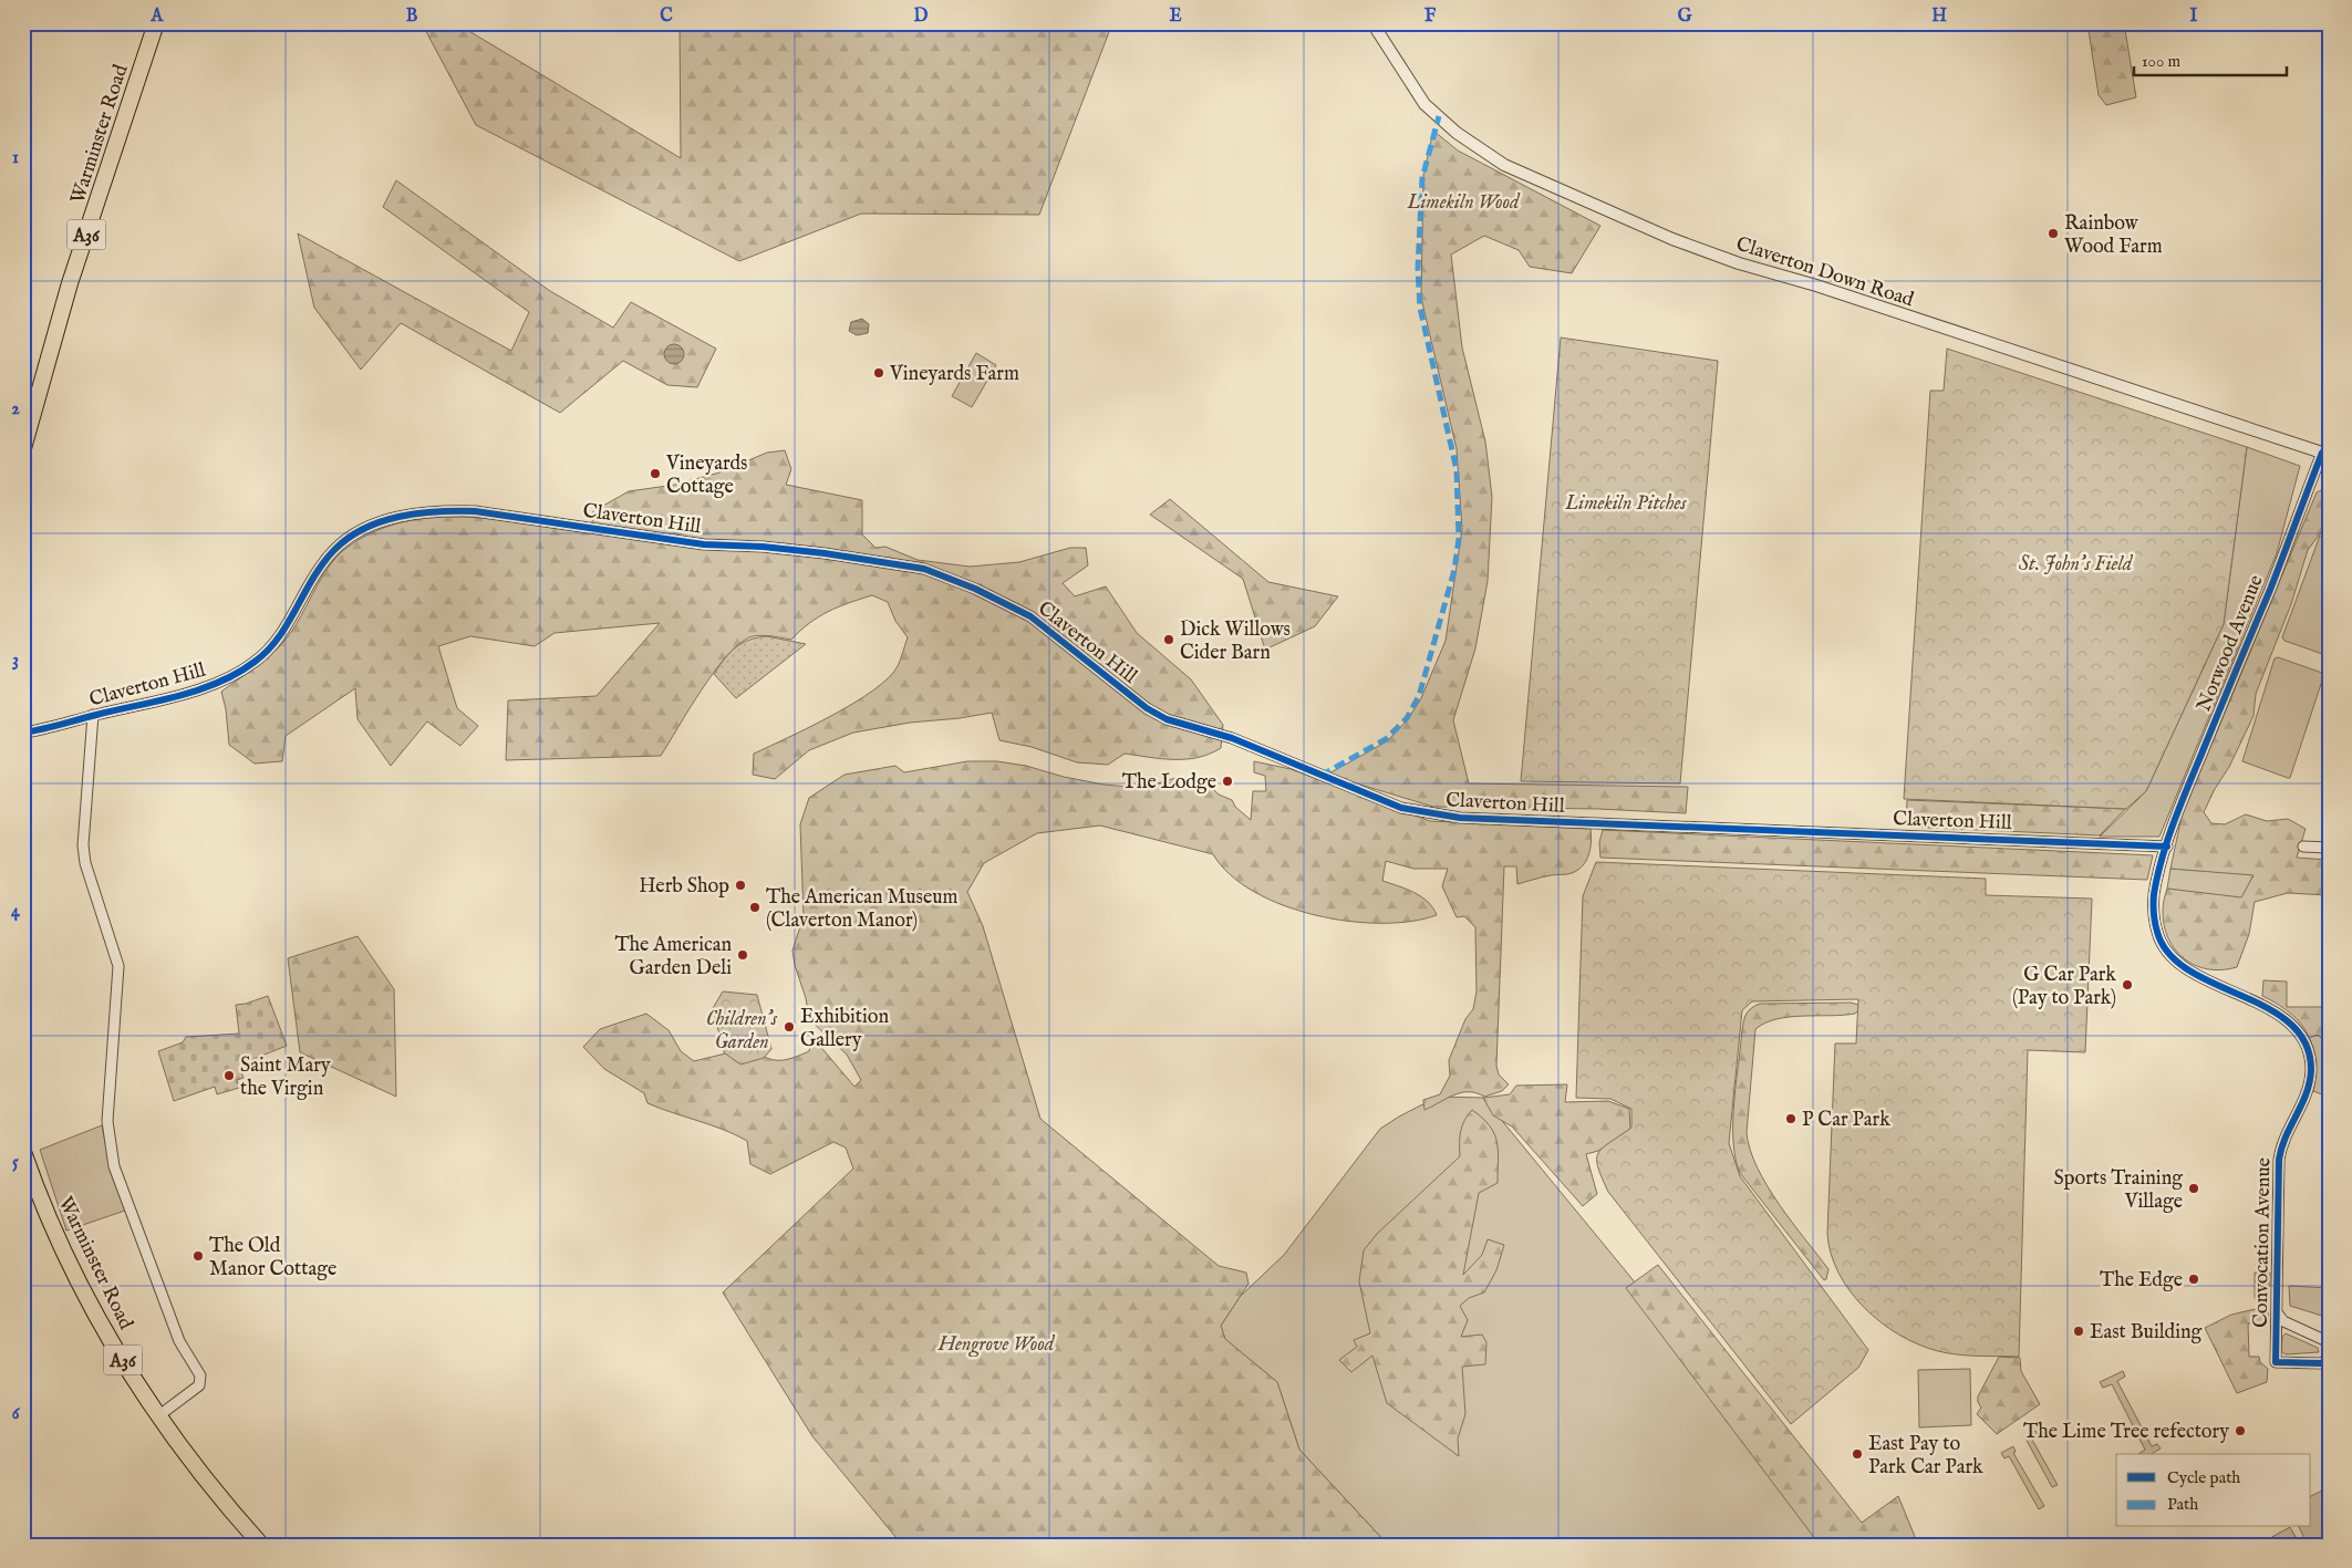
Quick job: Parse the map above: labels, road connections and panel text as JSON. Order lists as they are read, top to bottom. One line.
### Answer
{"streets":{"highway":["Warminster Road","A36"],"street":["Claverton Down Road","Claverton Hill","Norwood Avenue","Convocation Avenue"]},"crossings":[["Claverton Down Road","Norwood Avenue"],["Claverton Hill","Norwood Avenue"],["Claverton Hill","Convocation Avenue"],["Norwood Avenue","Convocation Avenue"]],"parks":["Limekiln Wood","Limekiln Pitches","St. John's Field","Children's Garden","Hengrove Wood"],"places":["Rainbow Wood Farm","Vineyards Farm","Vineyards Cottage","Dick Willows Cider Barn","The Lodge","Herb Shop","The American Museum (Claverton Manor)","The American Garden Deli","G Car Park (Pay to Park)","Exhibition Gallery","Saint Mary the Virgin","P Car Park","Sports Training Village","The Old Manor Cottage","The Edge","East Building","The Lime Tree refectory","East Pay to Park Car Park"],"legend":["Cycle path","Path"],"scale_bar":"100 m","grid":{"columns":["A","B","C","D","E","F","G","H","I"],"rows":["1","2","3","4","5","6"]}}
